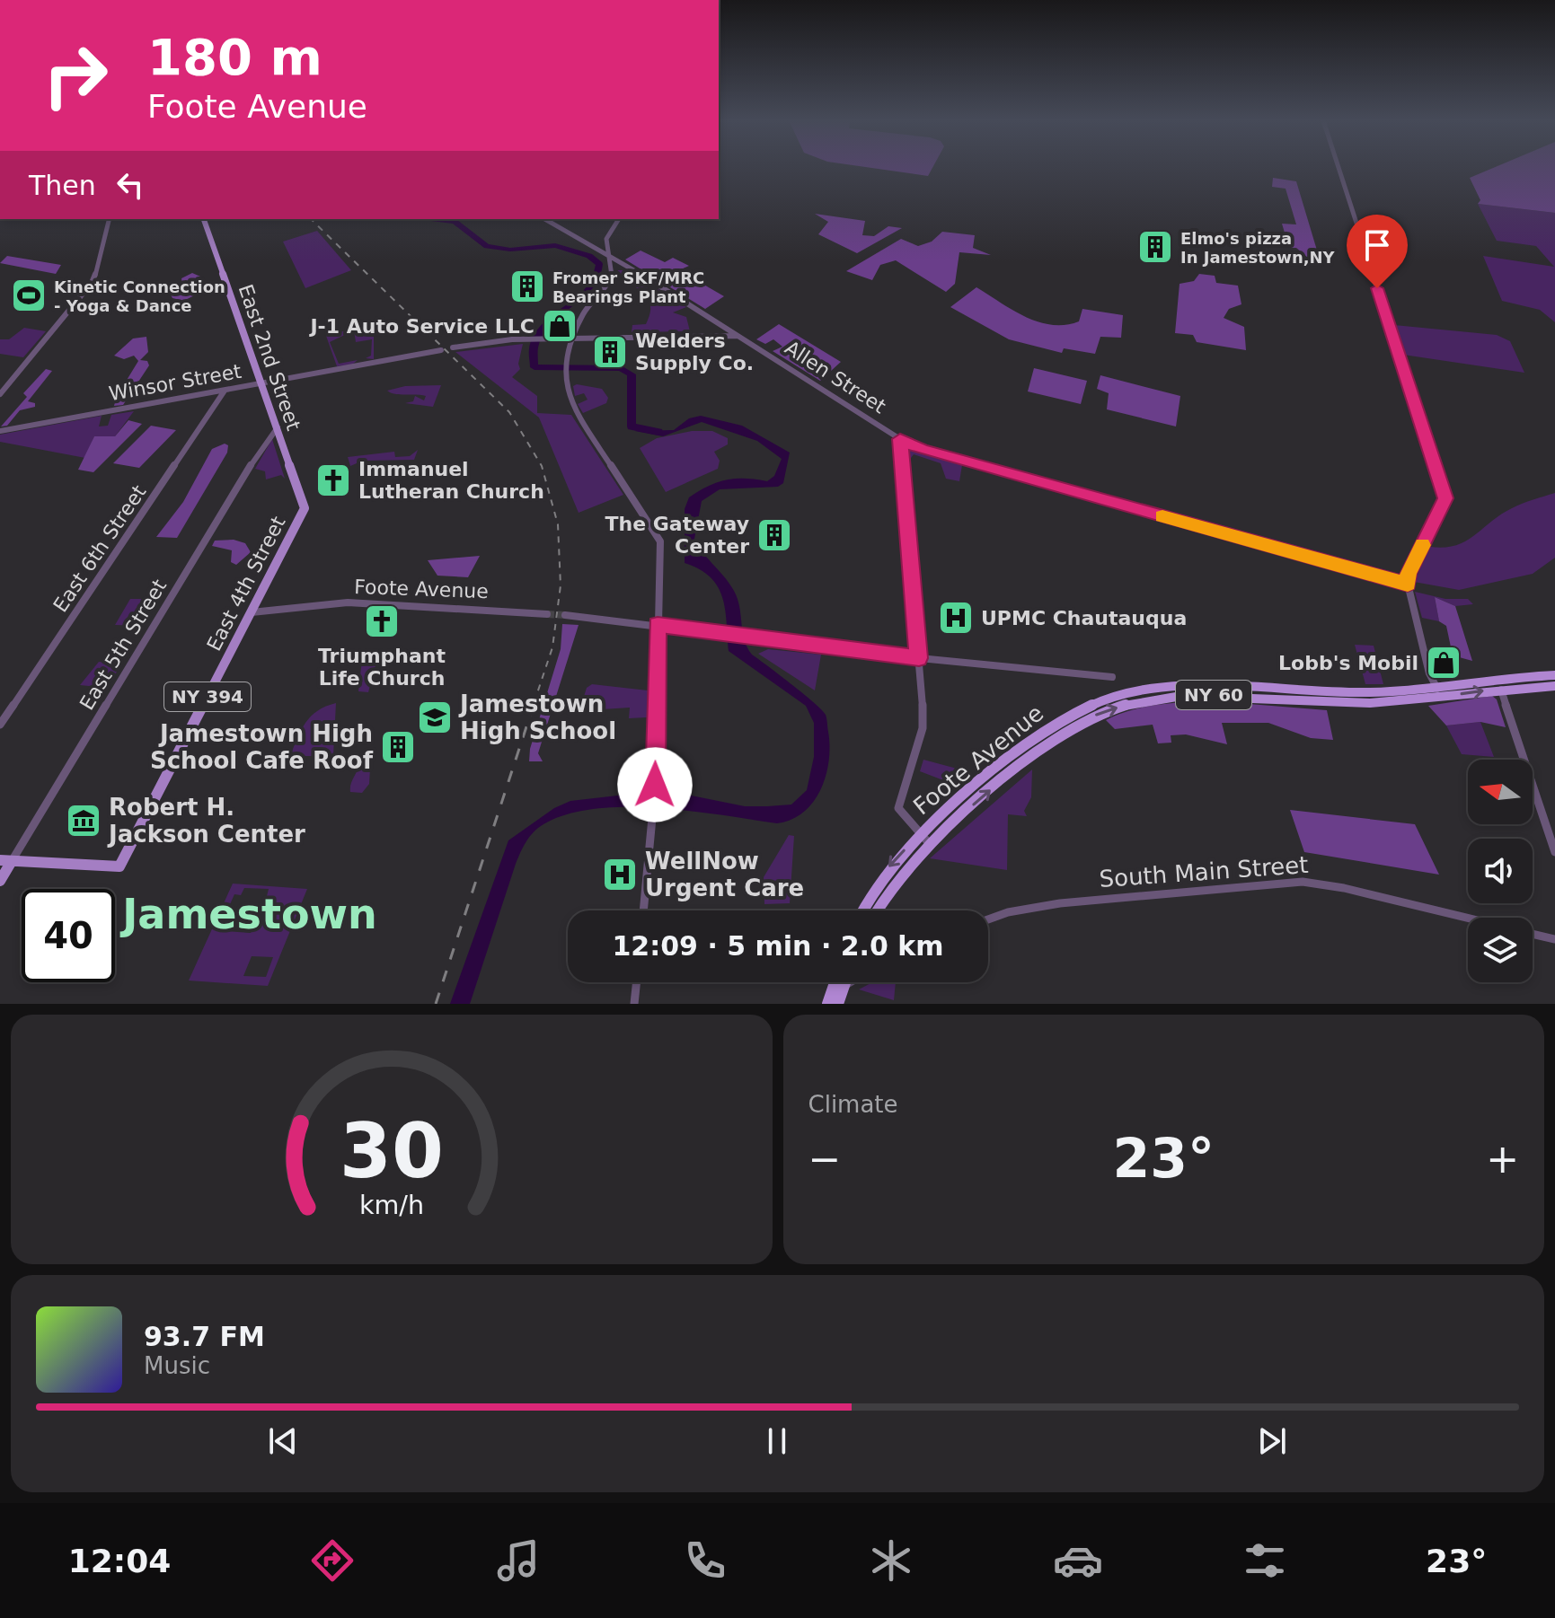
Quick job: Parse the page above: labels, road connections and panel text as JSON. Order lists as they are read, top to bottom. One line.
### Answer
{"streets":{"highway":["Foote Avenue","NY 60"],"main road":["East 2nd Street","East 4th Street","East 5th Street","NY 394"],"street":["Allen Street","Winsor Street","East 6th Street","South Main Street"]},"crossings":[["East 2nd Street","Winsor Street"],["East 2nd Street","East 4th Street"],["East 2nd Street","East 5th Street"],["Winsor Street","East 6th Street"],["East 4th Street","Foote Avenue"],["East 4th Street","East 5th Street"]],"districts":["Jamestown"],"places":{"building":["Elmo's pizza In Jamestown,NY","Fromer SKF/MRC Bearings Plant","Welders Supply Co.","The Gateway Center","Jamestown High School Cafe Roof"],"sports":["Kinetic Connection - Yoga & Dance"],"shop":["J-1 Auto Service LLC","Lobb's Mobil"],"church":["Immanuel Lutheran Church","Triumphant Life Church"],"hospital":["UPMC Chautauqua","WellNow Urgent Care"],"school or university":["Jamestown High School"],"museum":["Robert H. Jackson Center"]},"north":"left","page":{"turn":["180 m","Foote Avenue"],"then":"Then","limit":"40","trip":"12:09 · 5 min · 2.0 km","tile":"Climate","heat":["−","23°","+"],"song":["93.7 FM","Music"],"tabs":["12:04","23°"],"gauge":["30","km/h"]}}
